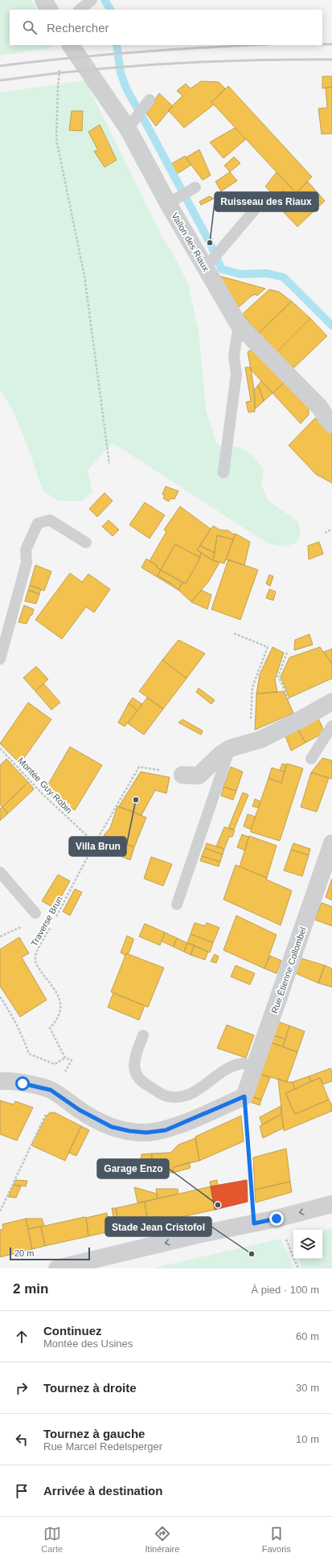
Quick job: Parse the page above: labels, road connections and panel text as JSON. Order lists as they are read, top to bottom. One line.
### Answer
{"streets":{"street":["Vallon des Riaux","Rue Étienne Collombel"],"path":["Montée Guy Robin","Traverse Brun"]},"crossings":[["Montée Guy Robin","Traverse Brun"]],"places":["Ruisseau des Riaux","Villa Brun","Garage Enzo","Stade Jean Cristofol"],"scale_bar":"20 m","page":{"search":"Rechercher","scale":"20 m","heading":["2 min","À pied · 100 m"],"list":[["Continuez","Montée des Usines","60 m"],["Tournez à droite","30 m"],["Tournez à gauche","Rue Marcel Redelsperger","10 m"],"Arrivée à destination"],"nav":["Carte","Itinéraire","Favoris"]}}
